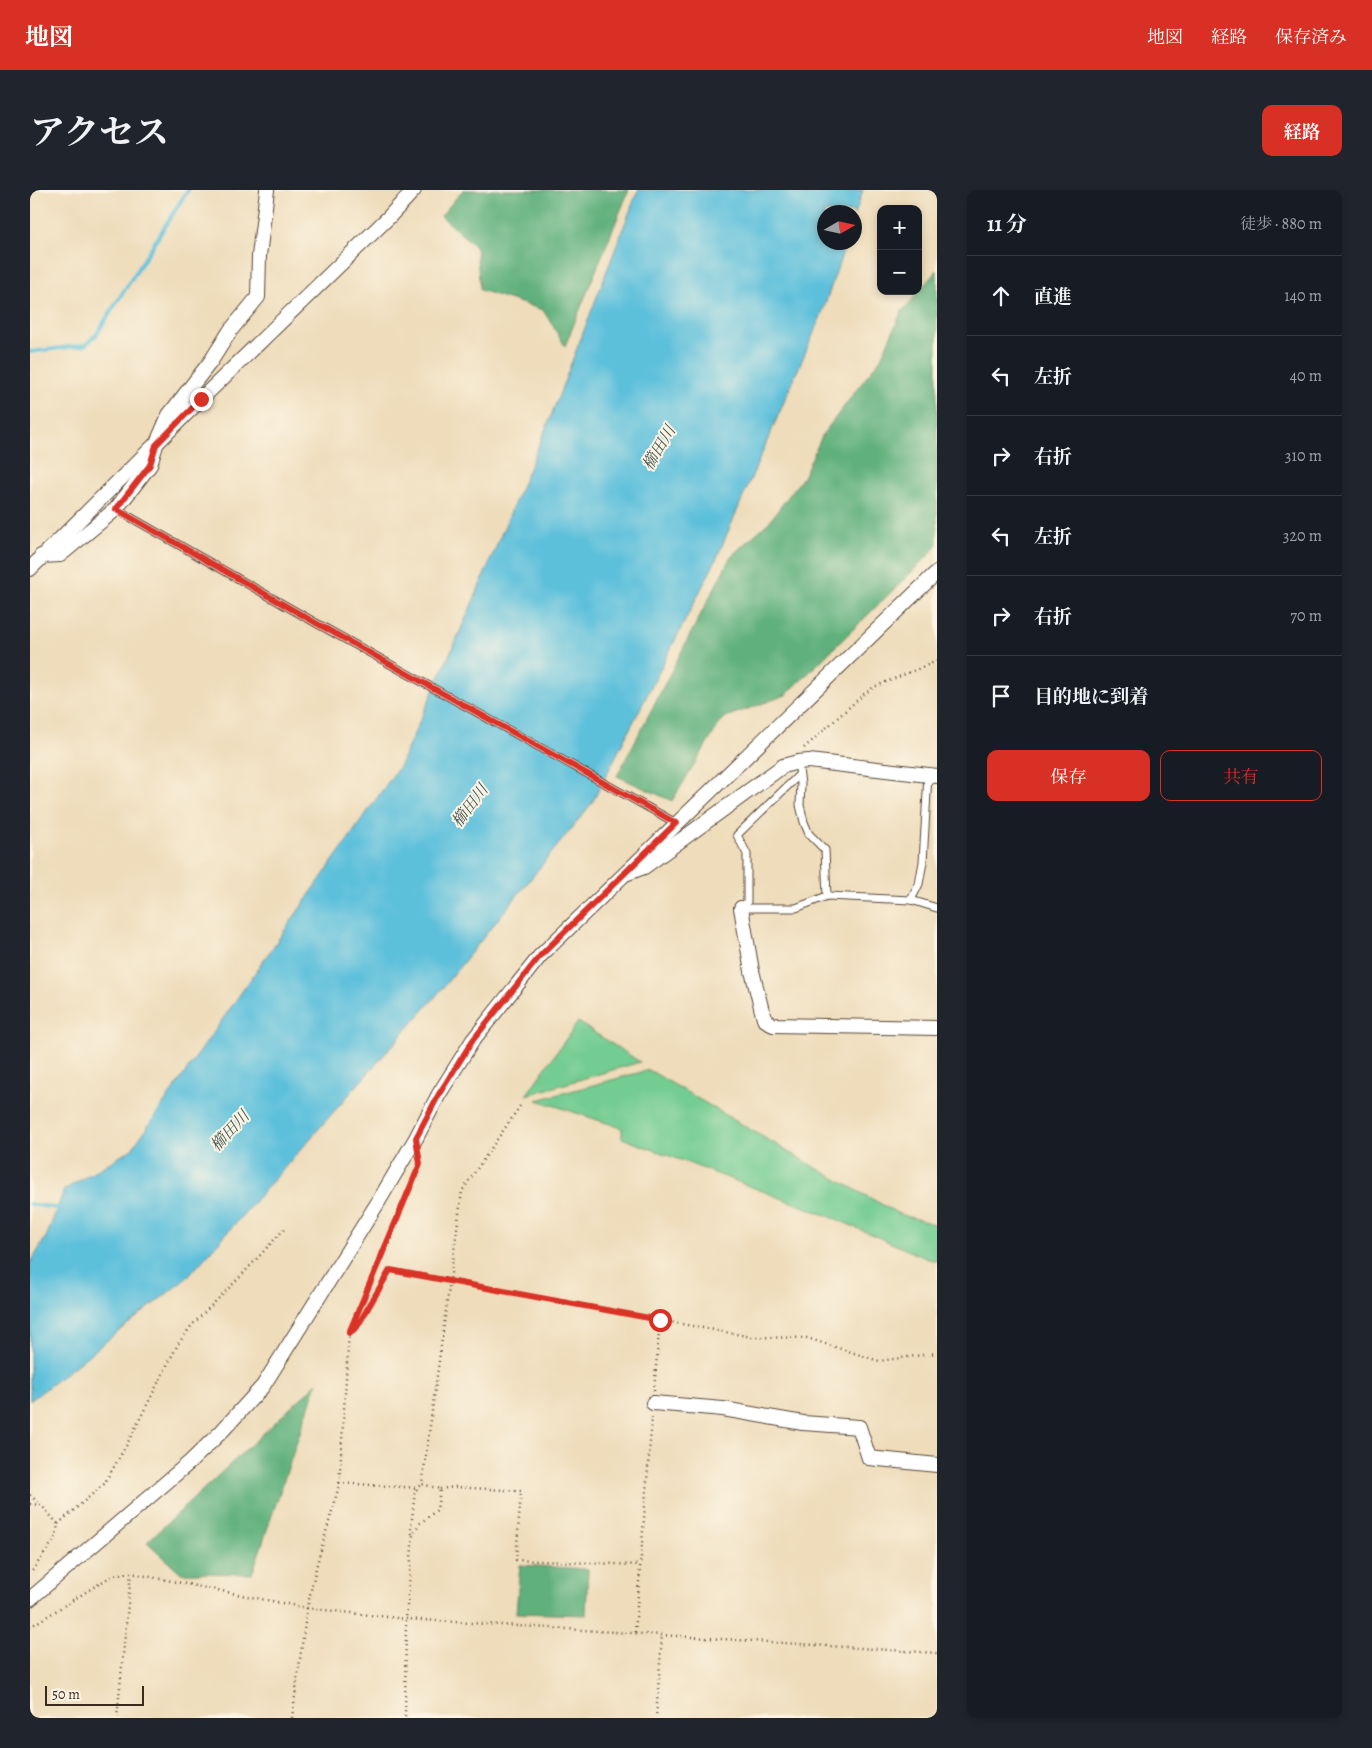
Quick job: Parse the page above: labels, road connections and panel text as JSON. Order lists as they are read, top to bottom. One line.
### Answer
{"water":["櫛田川"],"scale_bar":"50 m","north":"right","page":{"header":"地図","nav":["地図","経路","保存済み"],"title":"アクセス","buttons":["経路",["保存","共有"]],"heading":["11 分","徒歩 · 880 m"],"map_buttons":["+","−"],"list":[["直進","140 m"],["左折","40 m"],["右折","310 m"],["左折","320 m"],["右折","70 m"],"目的地に到着"],"scale":"50 m"}}
